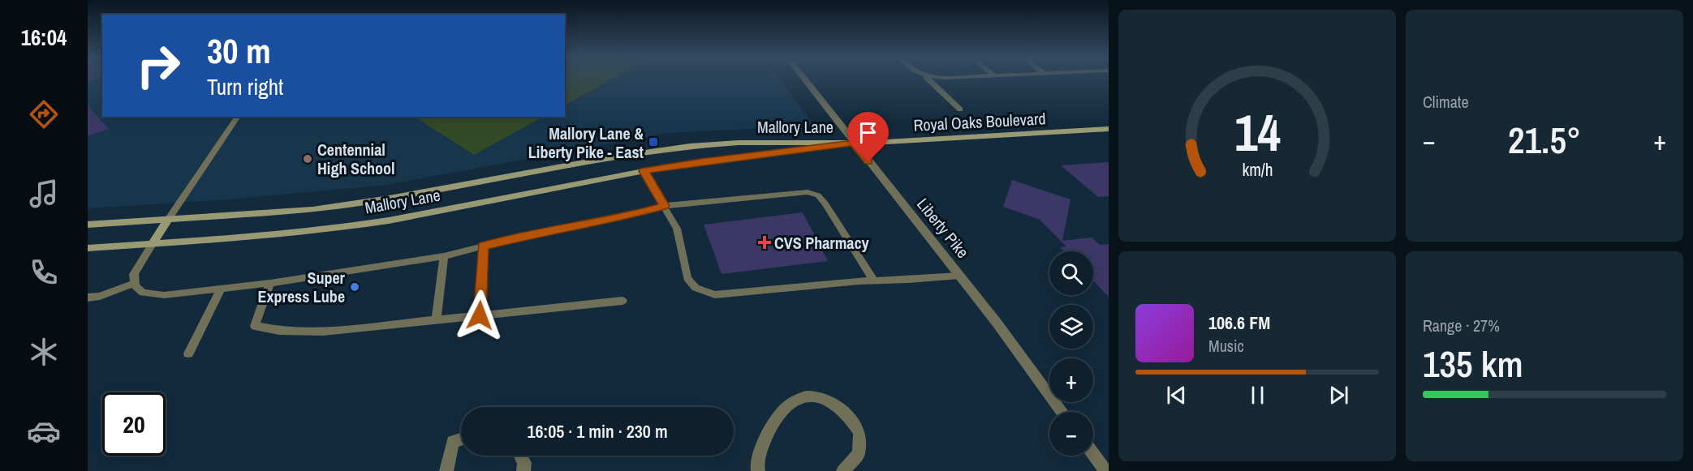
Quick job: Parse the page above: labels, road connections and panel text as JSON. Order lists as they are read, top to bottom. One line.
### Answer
{"streets":{"main road":["Royal Oaks Boulevard","Mallory Lane"],"street":["Liberty Pike"]},"crossings":[["Royal Oaks Boulevard","Mallory Lane"],["Royal Oaks Boulevard","Liberty Pike"],["Mallory Lane","Liberty Pike"]],"places":{"transit":["Mallory Lane & Liberty Pike - East"],"other":["Centennial High School","Super Express Lube"],"health":["CVS Pharmacy"]},"page":{"tabs":"16:04","tile":["Climate",["Range · 27%","135 km"]],"turn":["30 m","Turn right"],"heat":["−","21.5°","+"],"map_buttons":["+","−"],"song":["106.6 FM","Music"],"limit":"20","trip":"16:05 · 1 min · 230 m","gauge":["14","km/h"]}}
